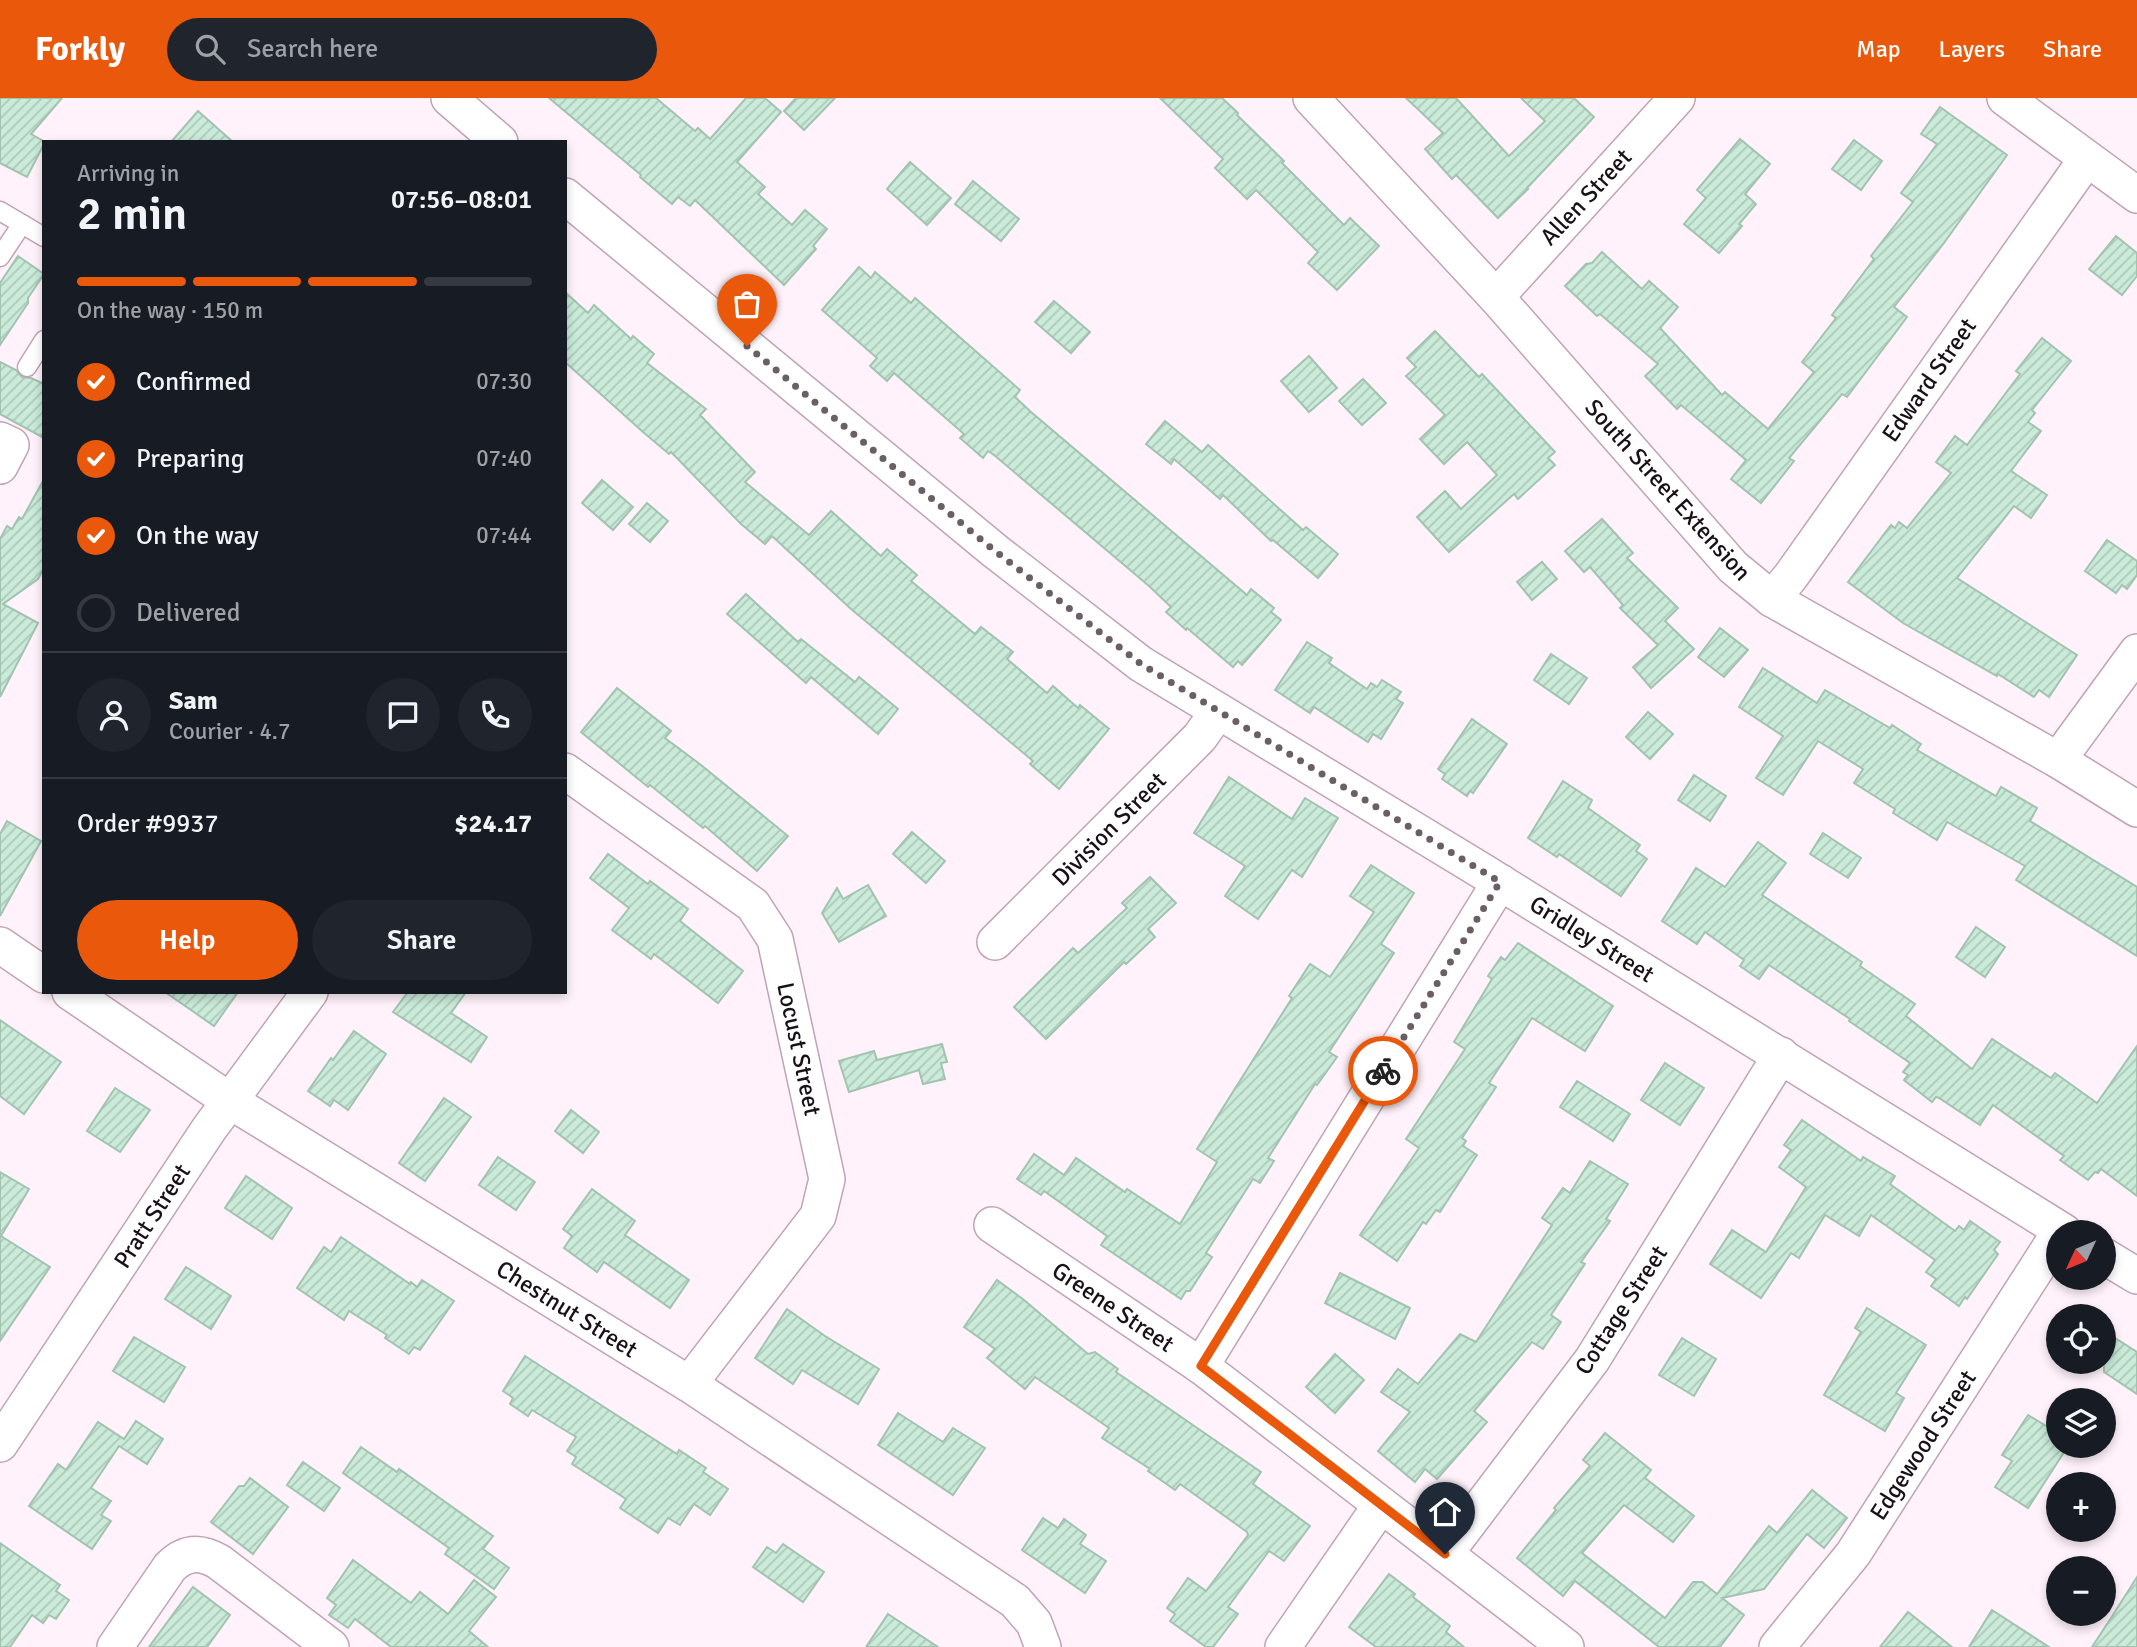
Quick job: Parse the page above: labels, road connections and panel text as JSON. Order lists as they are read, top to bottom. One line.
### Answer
{"streets":{"street":["Allen Street","Edward Street","South Street Extension","Division Street","Gridley Street","Locust Street","Pratt Street","Greene Street","Chestnut Street","Cottage Street","Edgewood Street"]},"crossings":[["Allen Street","South Street Extension"],["Edward Street","South Street Extension"],["Division Street","Gridley Street"],["Gridley Street","Cottage Street"],["Locust Street","Chestnut Street"],["Pratt Street","Chestnut Street"],["Greene Street","Cottage Street"]],"north":"bottom left","page":{"header":"Forkly","search":"Search here","nav":["Map","Layers","Share"],"heading":["2 min","Arriving in","07:56–08:01"],"panel":["Sam","Courier · 4.7","Order #9937","$24.17"],"bar":"On the way · 150 m","list":[["Confirmed","07:30"],["Preparing","07:40"],["On the way","07:44"],"Delivered"],"buttons":["Help","Share"],"map_buttons":["+","−"]}}
